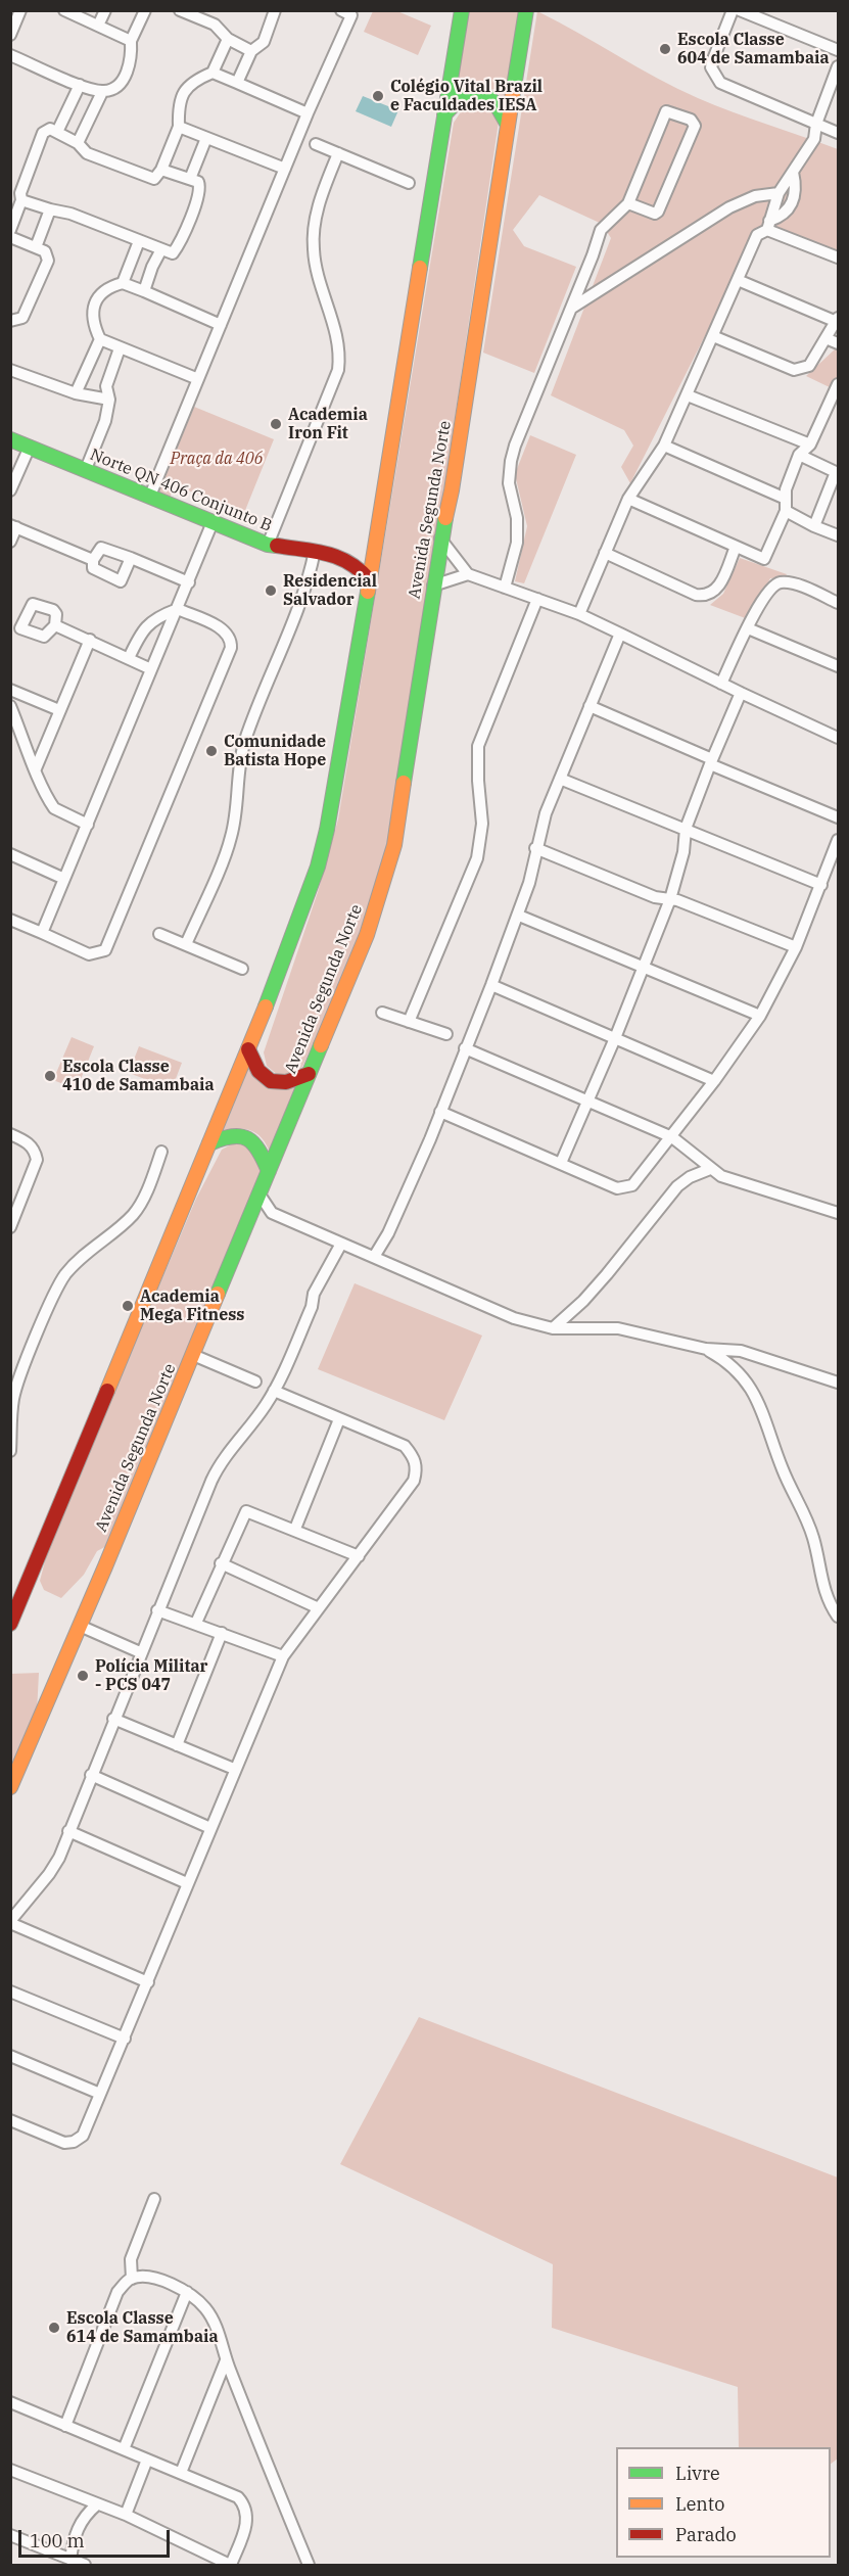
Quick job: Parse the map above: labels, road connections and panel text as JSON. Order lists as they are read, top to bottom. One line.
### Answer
{"streets":{"main road":["Norte QN 406 Conjunto B","Avenida Segunda Norte"]},"parks":["Praça da 406"],"places":["Escola Classe 604 de Samambaia","Colégio Vital Brazil e Faculdades IESA","Academia Iron Fit","Residencial Salvador","Comunidade Batista Hope","Escola Classe 410 de Samambaia","Academia Mega Fitness","Polícia Militar - PCS 047","Escola Classe 614 de Samambaia"],"legend":["Livre","Lento","Parado"],"scale_bar":"100 m"}
